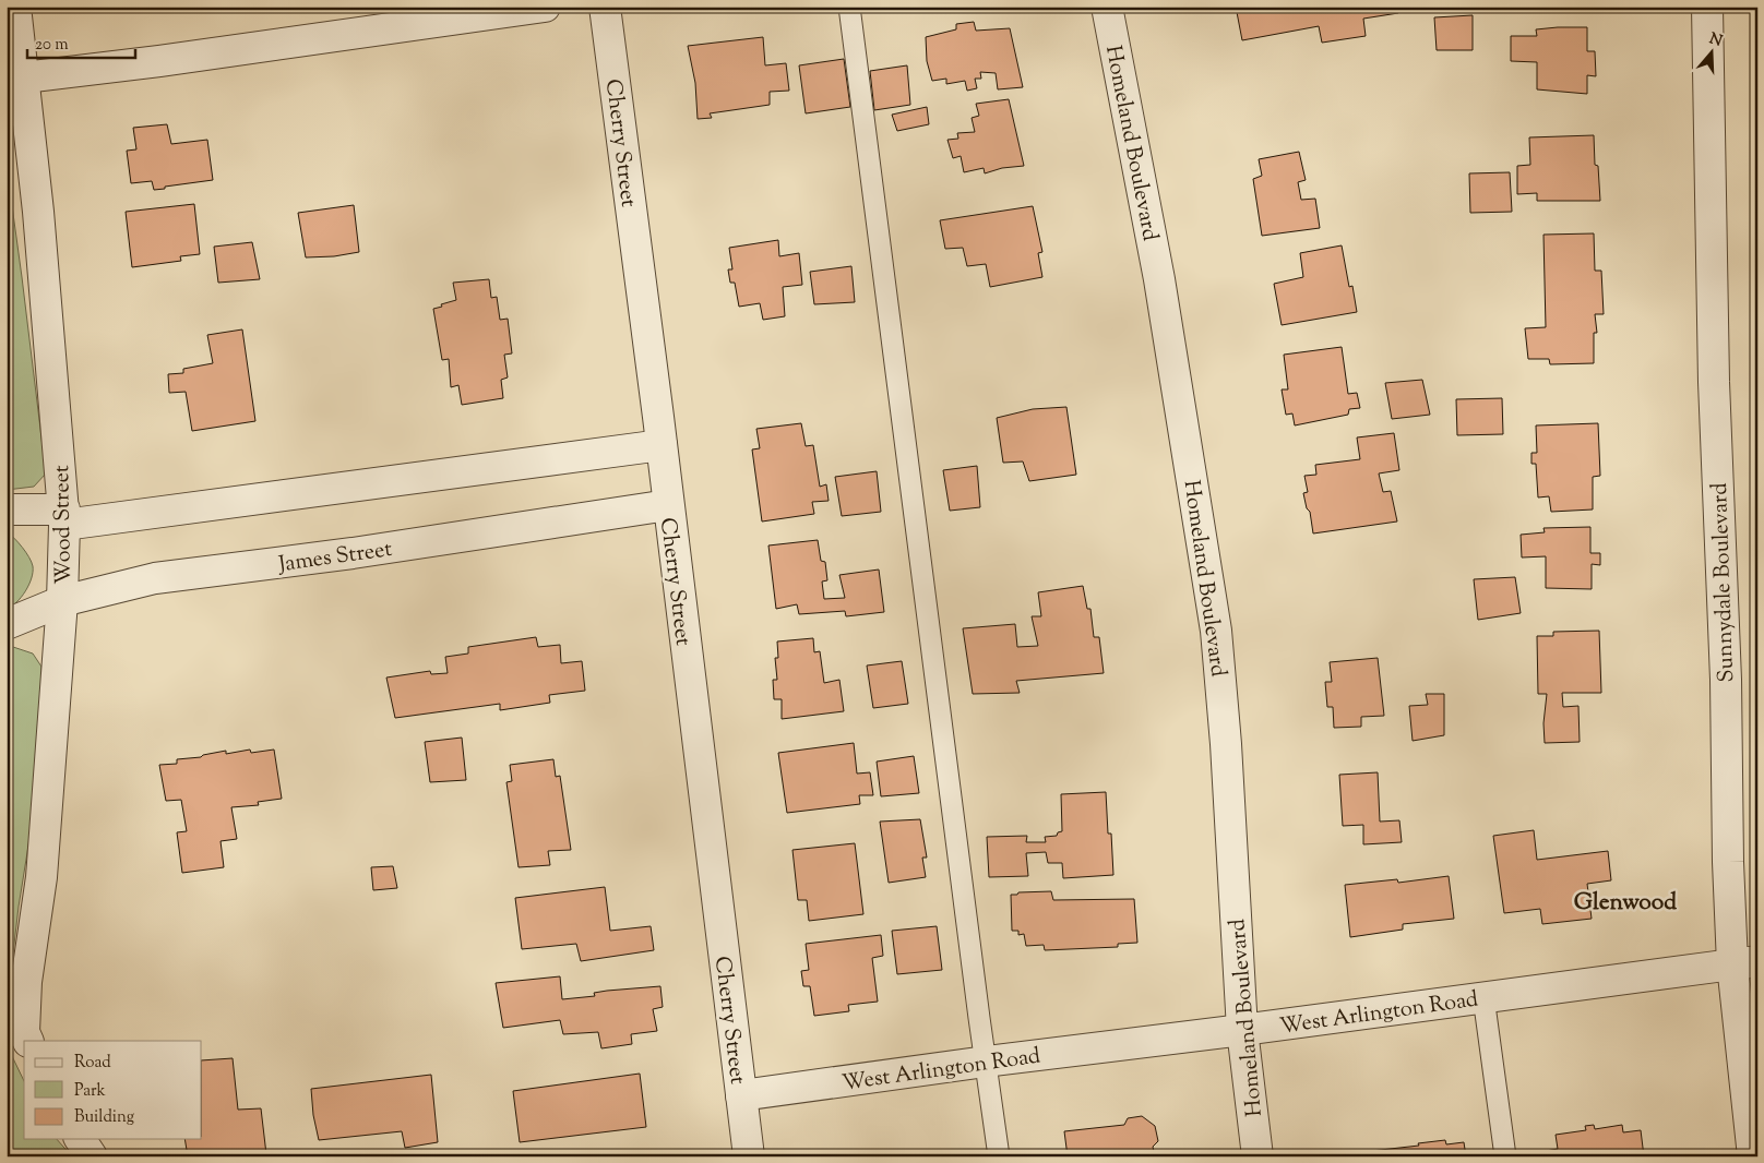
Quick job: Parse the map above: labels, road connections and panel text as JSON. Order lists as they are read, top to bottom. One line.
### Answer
{"streets":{"street":["Cherry Street","Homeland Boulevard","Wood Street","James Street","Sunnydale Boulevard","West Arlington Road"]},"crossings":[["Cherry Street","James Street"],["Cherry Street","West Arlington Road"],["Homeland Boulevard","West Arlington Road"],["Wood Street","James Street"],["Sunnydale Boulevard","West Arlington Road"]],"districts":["Glenwood"],"legend":["Road","Park","Building"],"scale_bar":"20 m","north":"top"}
